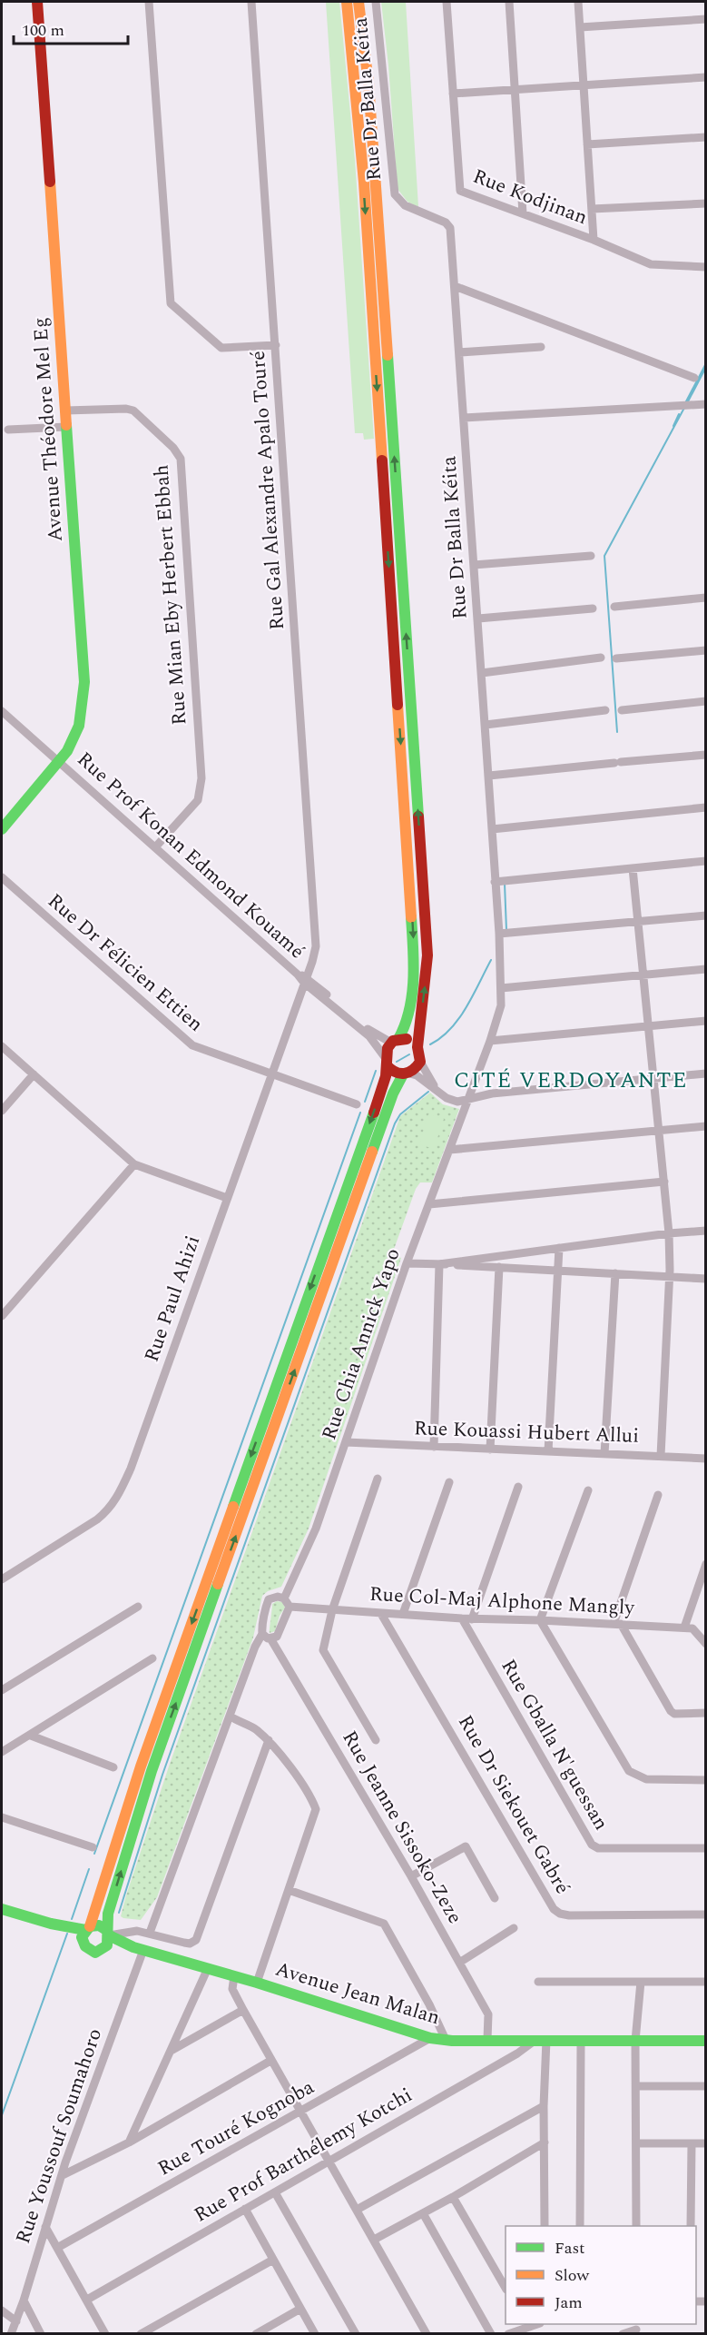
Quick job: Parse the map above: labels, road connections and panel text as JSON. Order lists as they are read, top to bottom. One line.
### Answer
{"streets":{"main road":["Avenue Théodore Mel Eg","Avenue Jean Malan"],"street":["Rue Dr Balla Kéita","Rue Kodjinan","Rue Gal Alexandre Apalo Touré","Rue Mian Eby Herbert Ebbah","Rue Prof Konan Edmond Kouamé","Rue Dr Félicien Ettien","Rue Paul Ahizi","Rue Chia Annick Yapo","Rue Kouassi Hubert Allui","Rue Col-Maj Alphone Mangly","Rue Gballa N'guessan","Rue Dr Siekouet Gabré","Rue Jeanne Sissoko-Zeze","Rue Touré Kognoba","Rue Youssouf Soumahoro","Rue Prof Barthélemy Kotchi"]},"crossings":[["Rue Dr Balla Kéita","Rue Chia Annick Yapo"],["Avenue Théodore Mel Eg","Rue Mian Eby Herbert Ebbah"],["Avenue Théodore Mel Eg","Rue Prof Konan Edmond Kouamé"],["Rue Gal Alexandre Apalo Touré","Rue Prof Konan Edmond Kouamé"],["Rue Gal Alexandre Apalo Touré","Rue Paul Ahizi"],["Rue Mian Eby Herbert Ebbah","Rue Prof Konan Edmond Kouamé"],["Rue Prof Konan Edmond Kouamé","Rue Paul Ahizi"],["Rue Dr Félicien Ettien","Rue Paul Ahizi"],["Rue Chia Annick Yapo","Rue Kouassi Hubert Allui"],["Rue Col-Maj Alphone Mangly","Rue Gballa N'guessan"],["Rue Col-Maj Alphone Mangly","Rue Dr Siekouet Gabré"],["Rue Jeanne Sissoko-Zeze","Avenue Jean Malan"],["Avenue Jean Malan","Rue Touré Kognoba"],["Avenue Jean Malan","Rue Youssouf Soumahoro"],["Avenue Jean Malan","Rue Prof Barthélemy Kotchi"]],"districts":["CITÉ VERDOYANTE"],"legend":["Fast","Slow","Jam"],"scale_bar":"100 m"}
